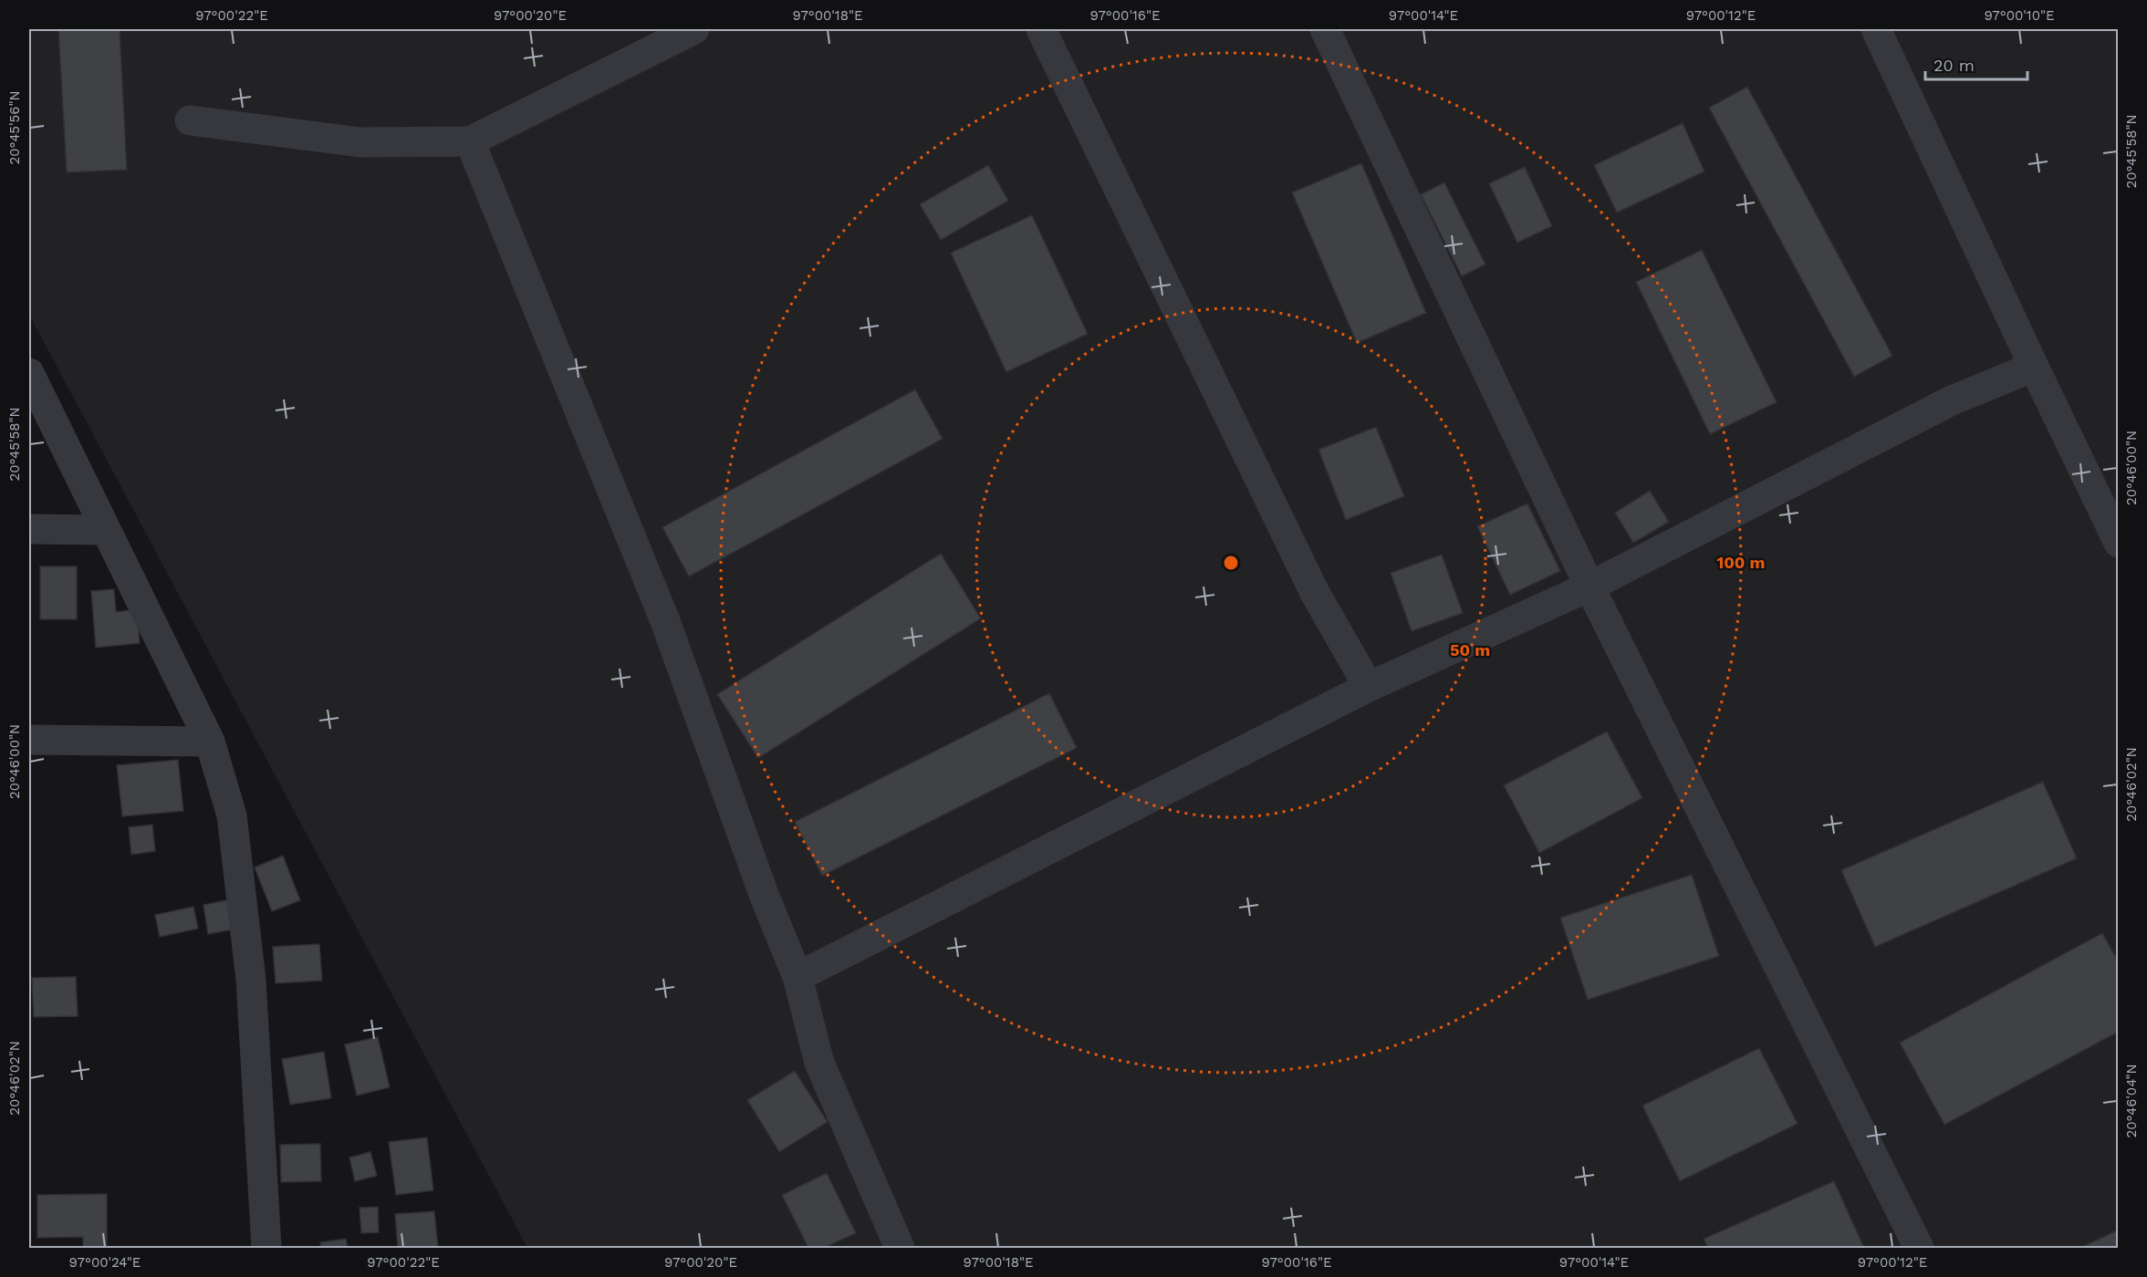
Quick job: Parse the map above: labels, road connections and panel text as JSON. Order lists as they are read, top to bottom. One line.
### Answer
{"scale_bar":"20 m","coordinates":["97°00'22\"E","97°00'20\"E","97°00'18\"E","97°00'16\"E","97°00'14\"E","97°00'12\"E","97°00'10\"E","20°45'56\"N","20°45'58\"N","20°46'00\"N","20°46'02\"N","20°46'04\"N","97°00'24\"E"],"rings":["100 m","50 m"]}
